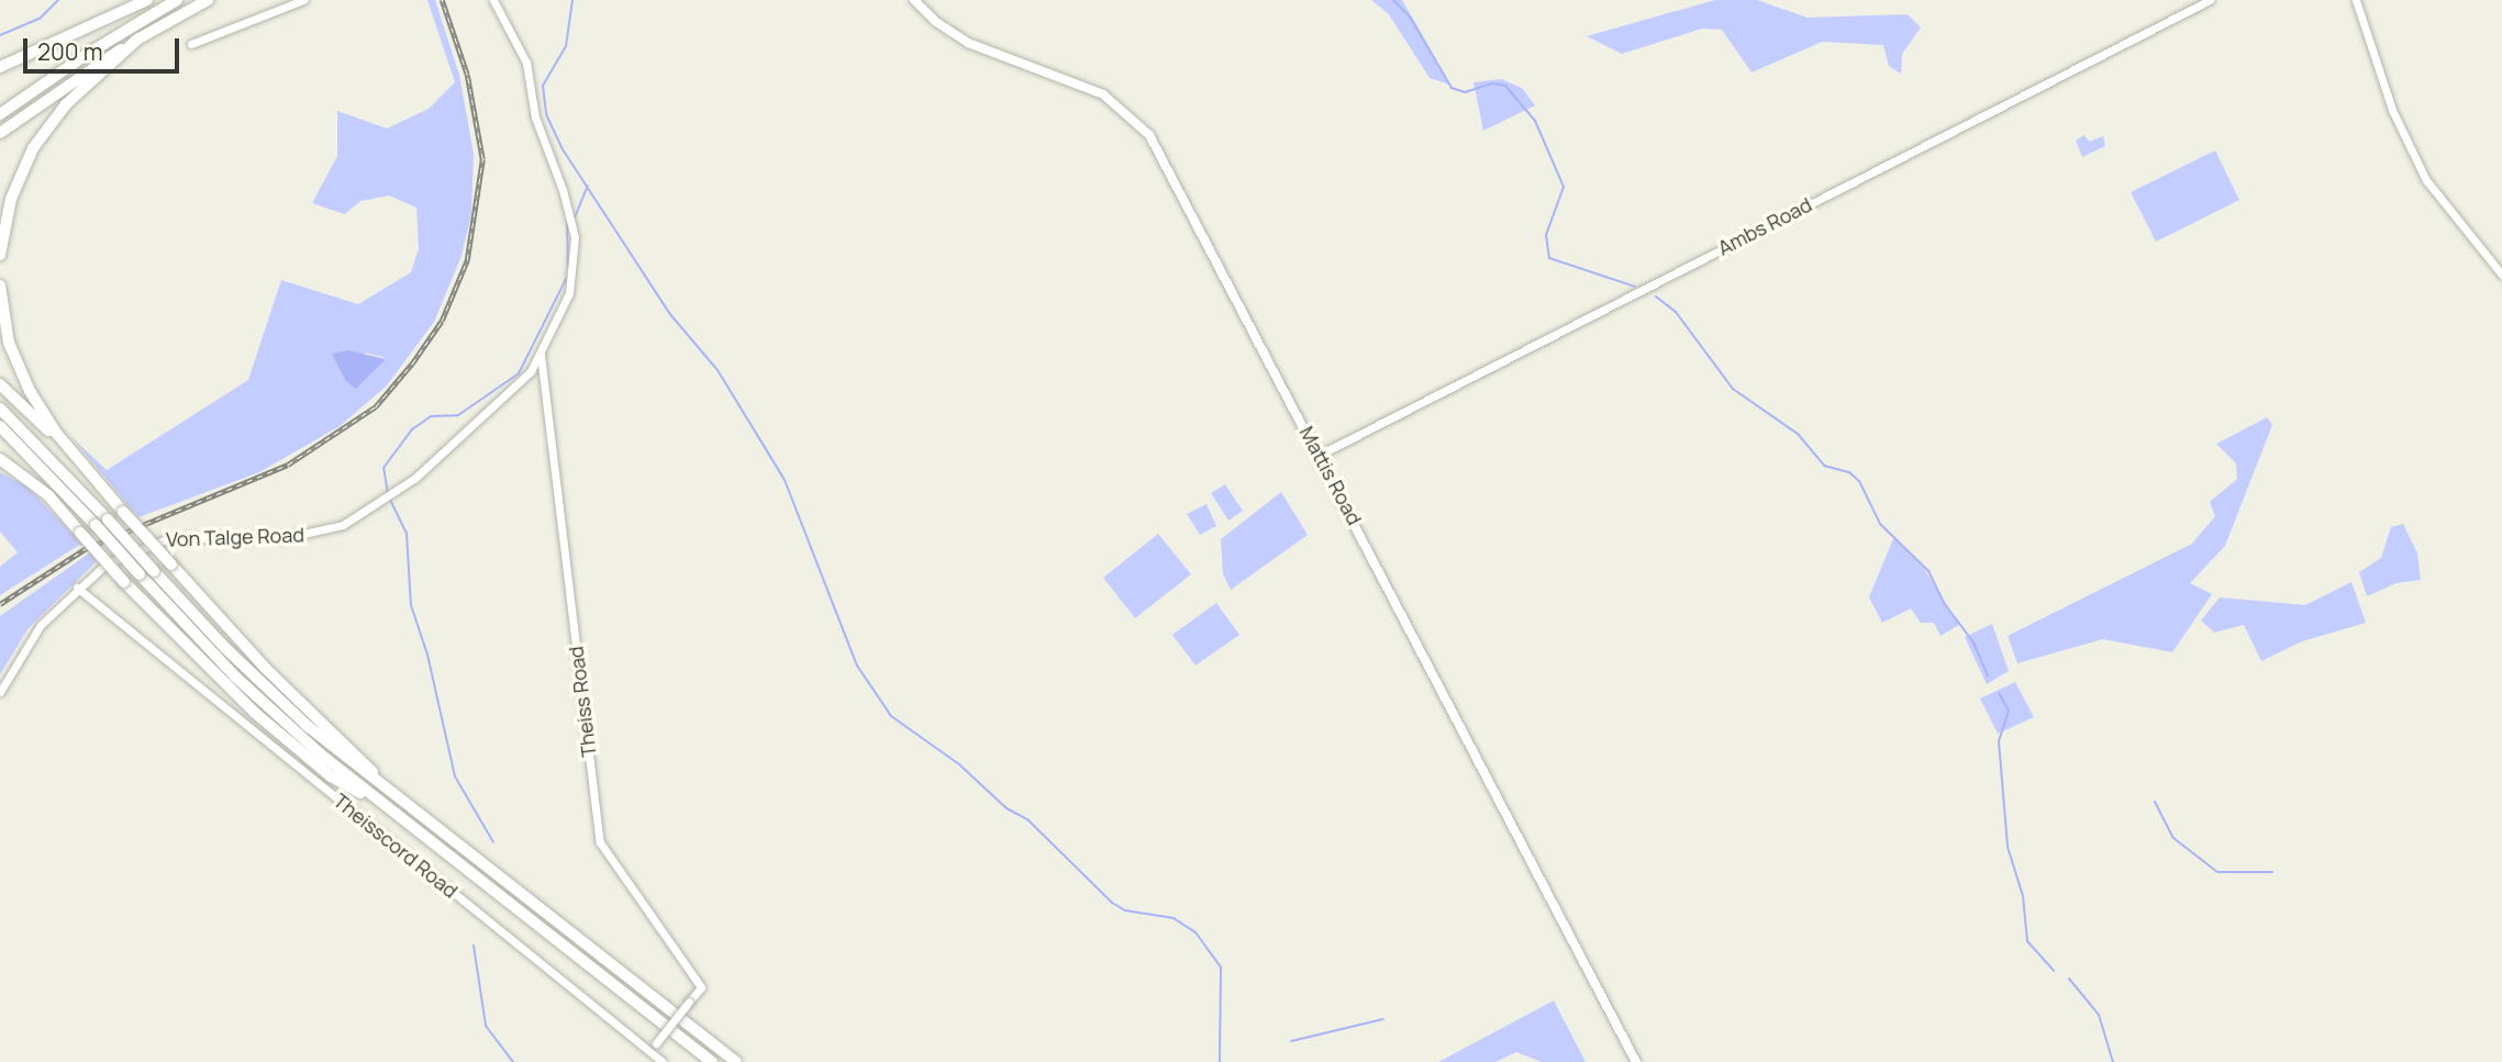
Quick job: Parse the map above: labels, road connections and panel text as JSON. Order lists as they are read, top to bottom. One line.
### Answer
{"streets":{"main road":["Mattis Road"],"street":["Ambs Road","Von Talge Road","Theiss Road","Theisscord Road"]},"crossings":[["Ambs Road","Mattis Road"],["Von Talge Road","Theiss Road"],["Von Talge Road","Theisscord Road"],["Theiss Road","Theisscord Road"]],"scale_bar":"200 m"}
